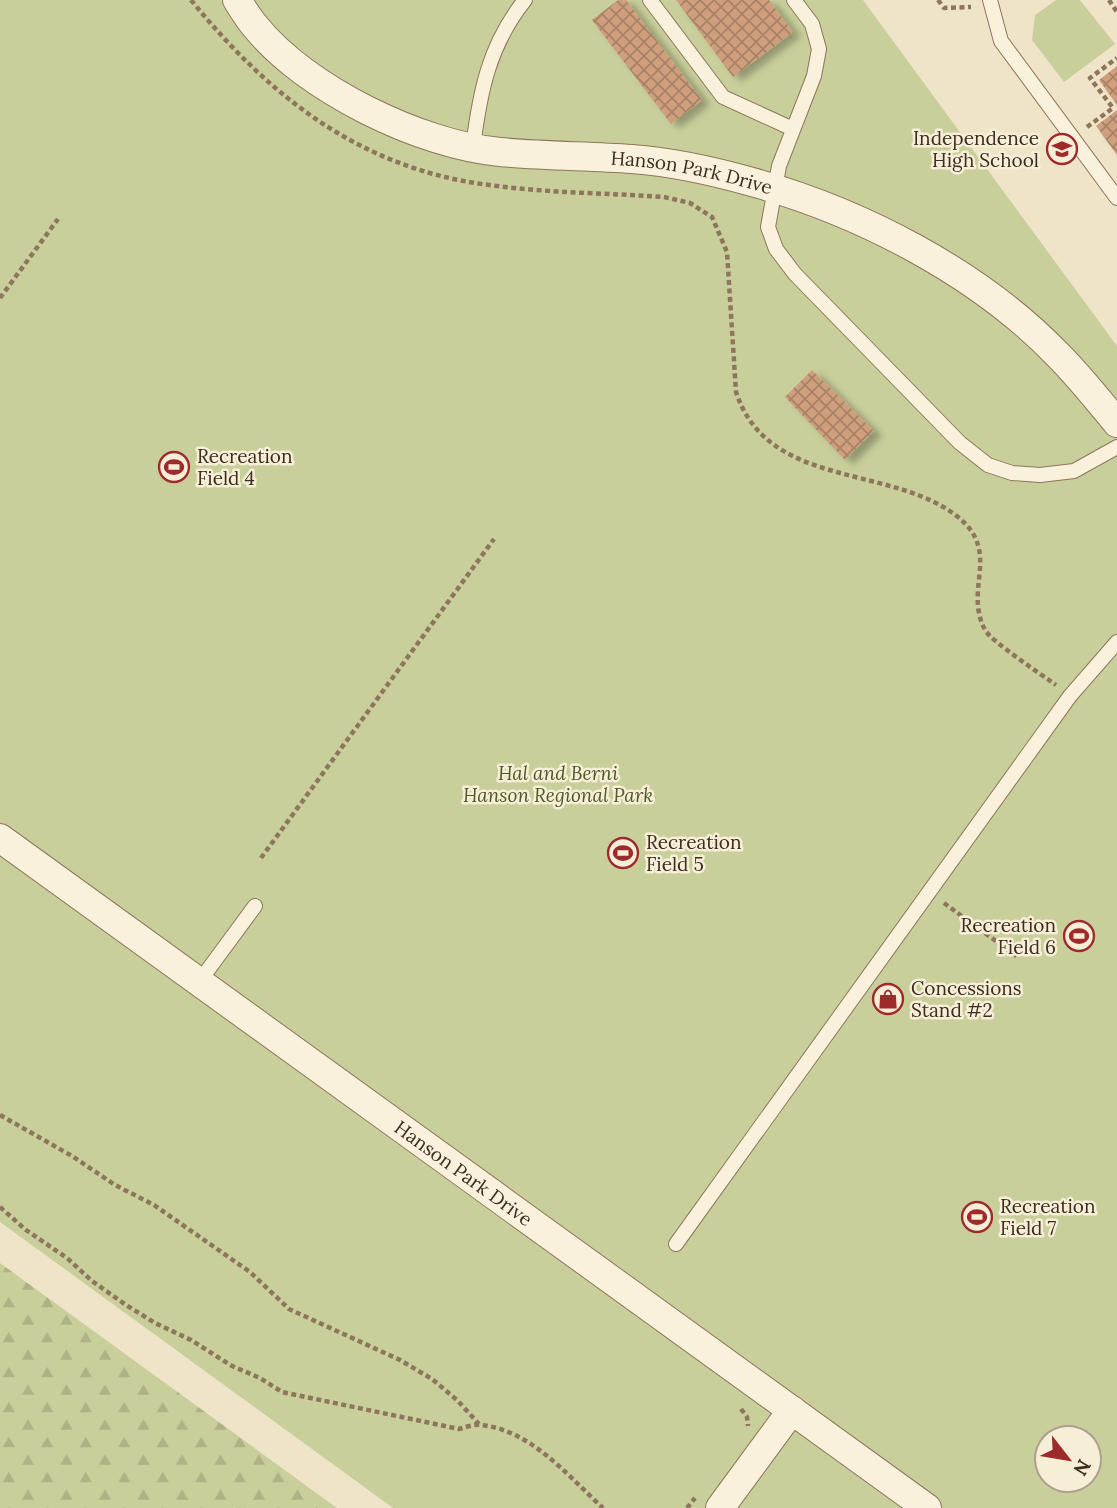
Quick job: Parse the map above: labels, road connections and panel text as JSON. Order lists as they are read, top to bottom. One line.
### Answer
{"streets":{"street":["Hanson Park Drive"]},"parks":["Hal and Berni Hanson Regional Park"],"places":{"school or university":["Independence High School"],"sports":["Recreation Field 4","Recreation Field 5","Recreation Field 6","Recreation Field 7"],"shop":["Concessions Stand #2"]},"north":"bottom right"}
